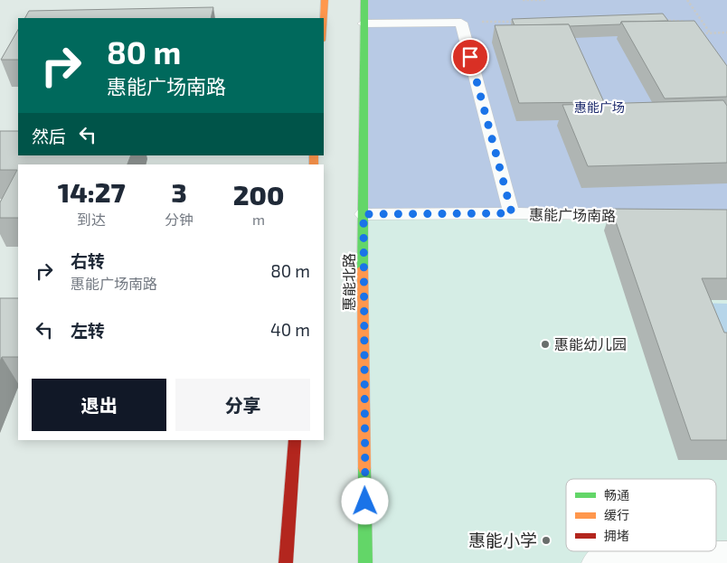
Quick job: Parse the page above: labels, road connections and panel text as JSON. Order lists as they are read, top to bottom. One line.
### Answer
{"streets":{"street":["惠能北路"],"lane":["惠能广场南路"]},"crossings":[["惠能广场南路","惠能北路"]],"parks":["惠能广场"],"places":["惠能幼儿园","惠能小学"],"legend":["畅通","缓行","拥堵"],"page":{"turn":["80 m","惠能广场南路"],"then":"然后","eta":["14:27","到达","3","分钟","200","m"],"list":[{"name":"右转","note":"惠能广场南路","value":"80 m"},{"name":"左转","value":"40 m"}],"buttons":["退出","分享"]}}
